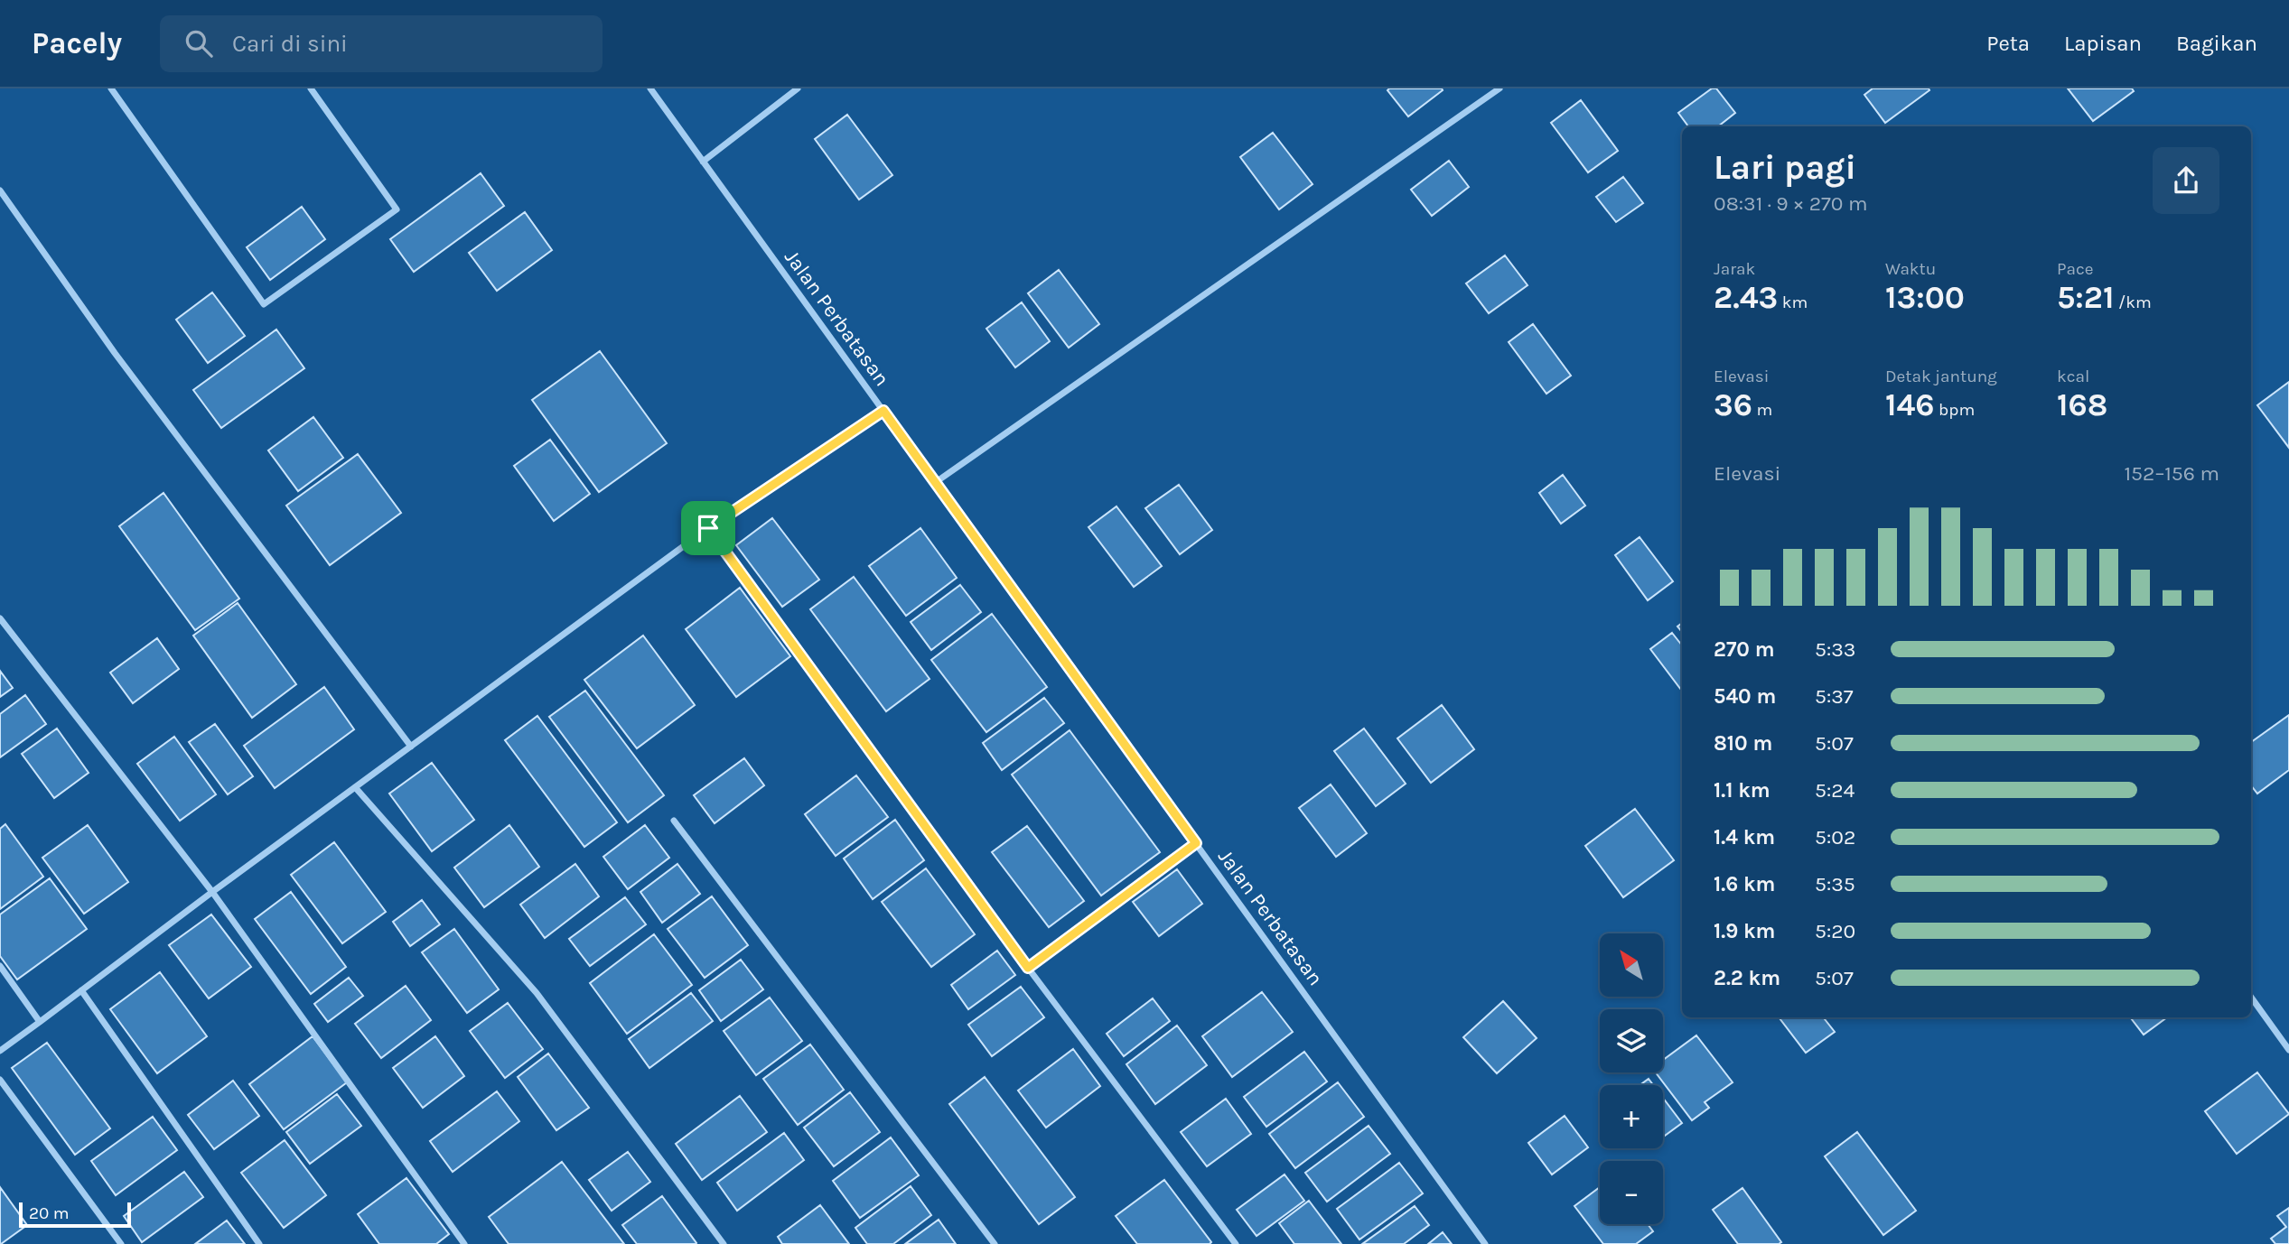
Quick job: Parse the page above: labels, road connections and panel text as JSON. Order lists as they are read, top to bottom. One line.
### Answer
{"streets":{"street":["Jalan Perbatasan"]},"scale_bar":"20 m","north":"top left","page":{"header":"Pacely","search":"Cari di sini","nav":["Peta","Lapisan","Bagikan"],"heading":["Lari pagi","08:31 · 9 × 270 m"],"stats":[["Jarak","2.43 km"],["Waktu","13:00"],["Pace","5:21 /km"],["Elevasi","36 m"],["Detak jantung","146 bpm"],["kcal","168"]],"chart":["Elevasi","152–156 m"],"list":[{"name":"270 m","note":"5:33"},{"name":"540 m","note":"5:37"},{"name":"810 m","note":"5:07"},{"name":"1.1 km","note":"5:24"},{"name":"1.4 km","note":"5:02"},{"name":"1.6 km","note":"5:35"},{"name":"1.9 km","note":"5:20"},{"name":"2.2 km","note":"5:07"}],"map_buttons":["+","−"],"scale":"20 m"}}
